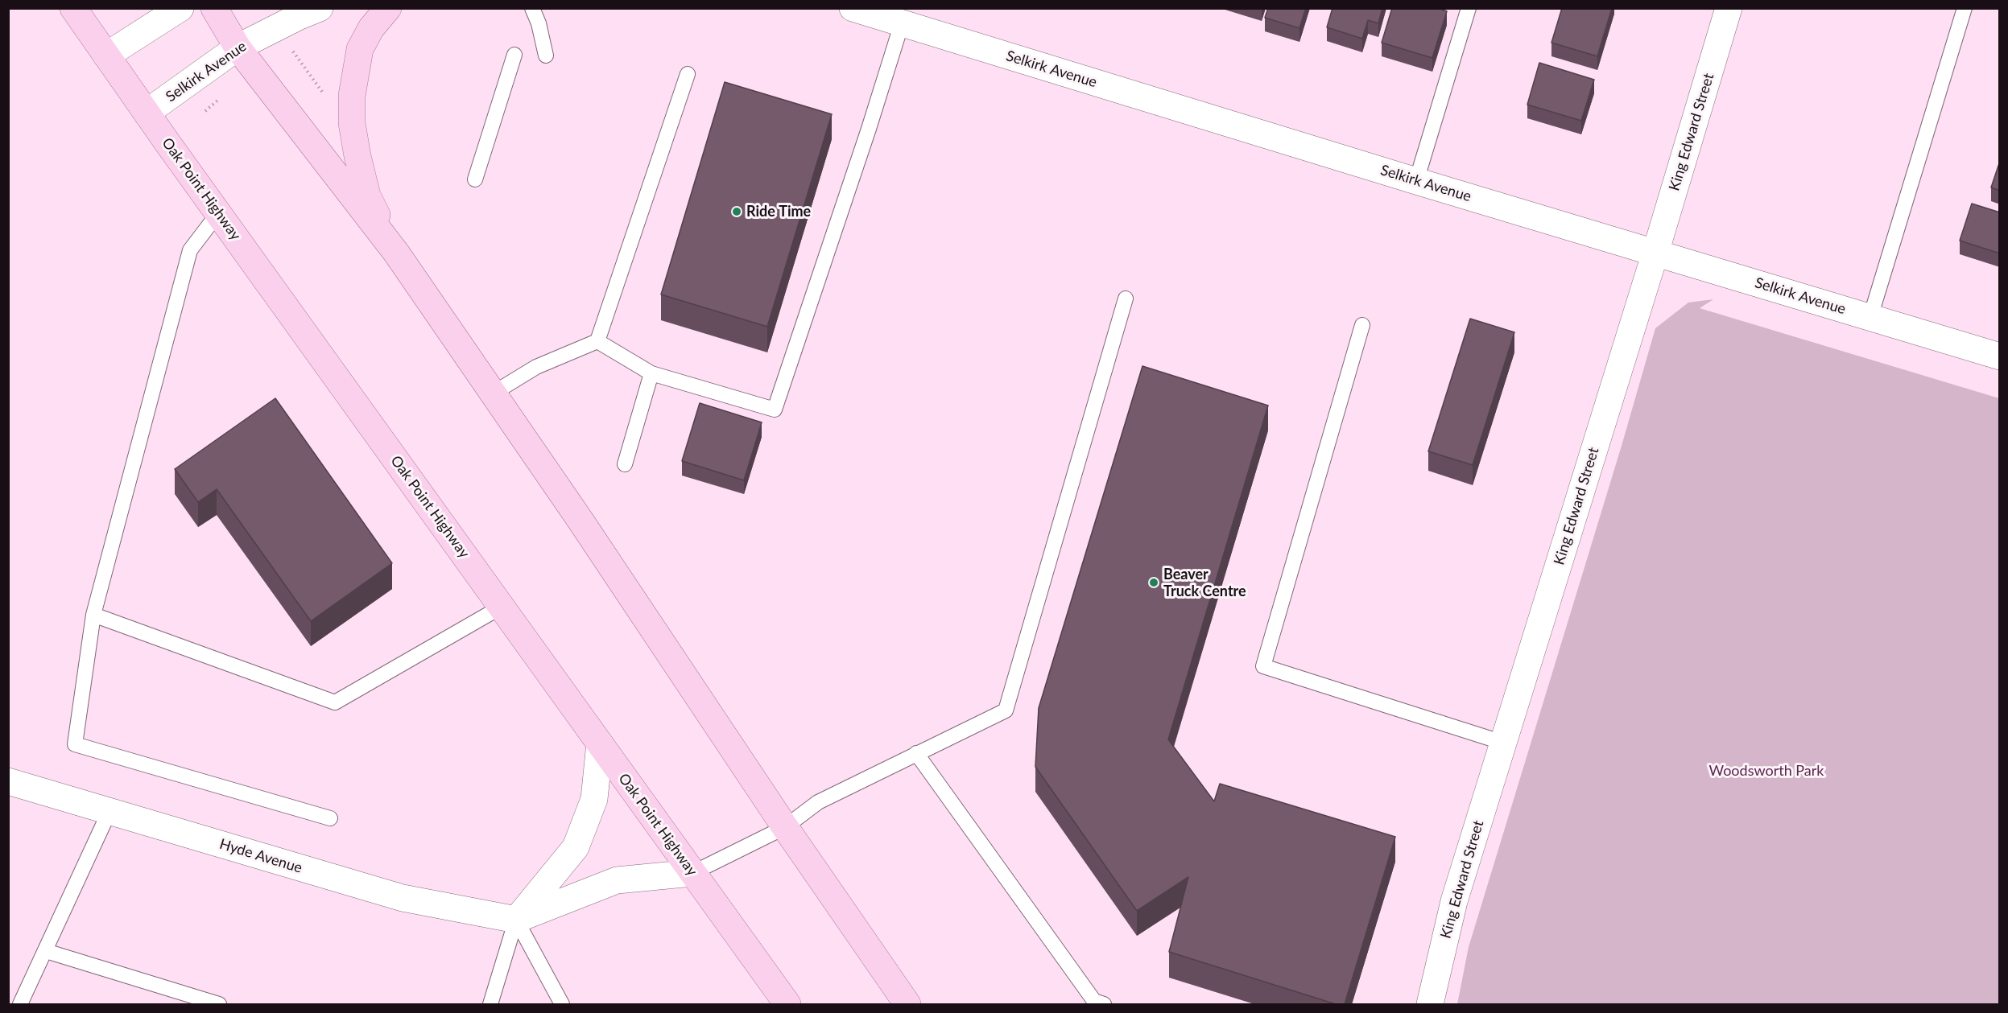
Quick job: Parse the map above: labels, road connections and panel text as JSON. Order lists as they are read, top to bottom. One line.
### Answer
{"streets":{"main road":["Oak Point Highway"],"street":["Selkirk Avenue","King Edward Street","Hyde Avenue"]},"crossings":[["Selkirk Avenue","King Edward Street"],["Selkirk Avenue","Oak Point Highway"]],"parks":["Woodsworth Park"],"places":["Ride Time","Beaver Truck Centre"]}
